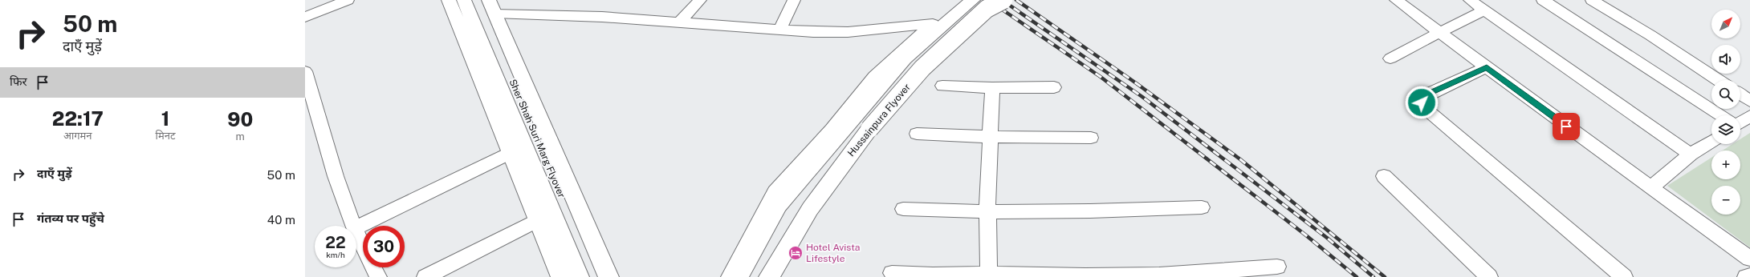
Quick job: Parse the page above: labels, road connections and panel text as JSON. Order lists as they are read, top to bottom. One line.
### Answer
{"streets":{"main road":["Hussainpura Flyover","Sher Shah Suri Marg Flyover"]},"places":{"hotel":["Hotel Avista Lifestyle"]},"north":"top right","page":{"turn":["50 m","दाएँ मुड़ें"],"map_buttons":["+","−"],"then":"फिर","eta":["22:17","आगमन","1","मिनट","90","m"],"list":[{"name":"दाएँ मुड़ें","value":"50 m"},{"name":"गंतव्य पर पहुँचे","value":"40 m"}],"speed":"22 km/h","limit":"30"}}
